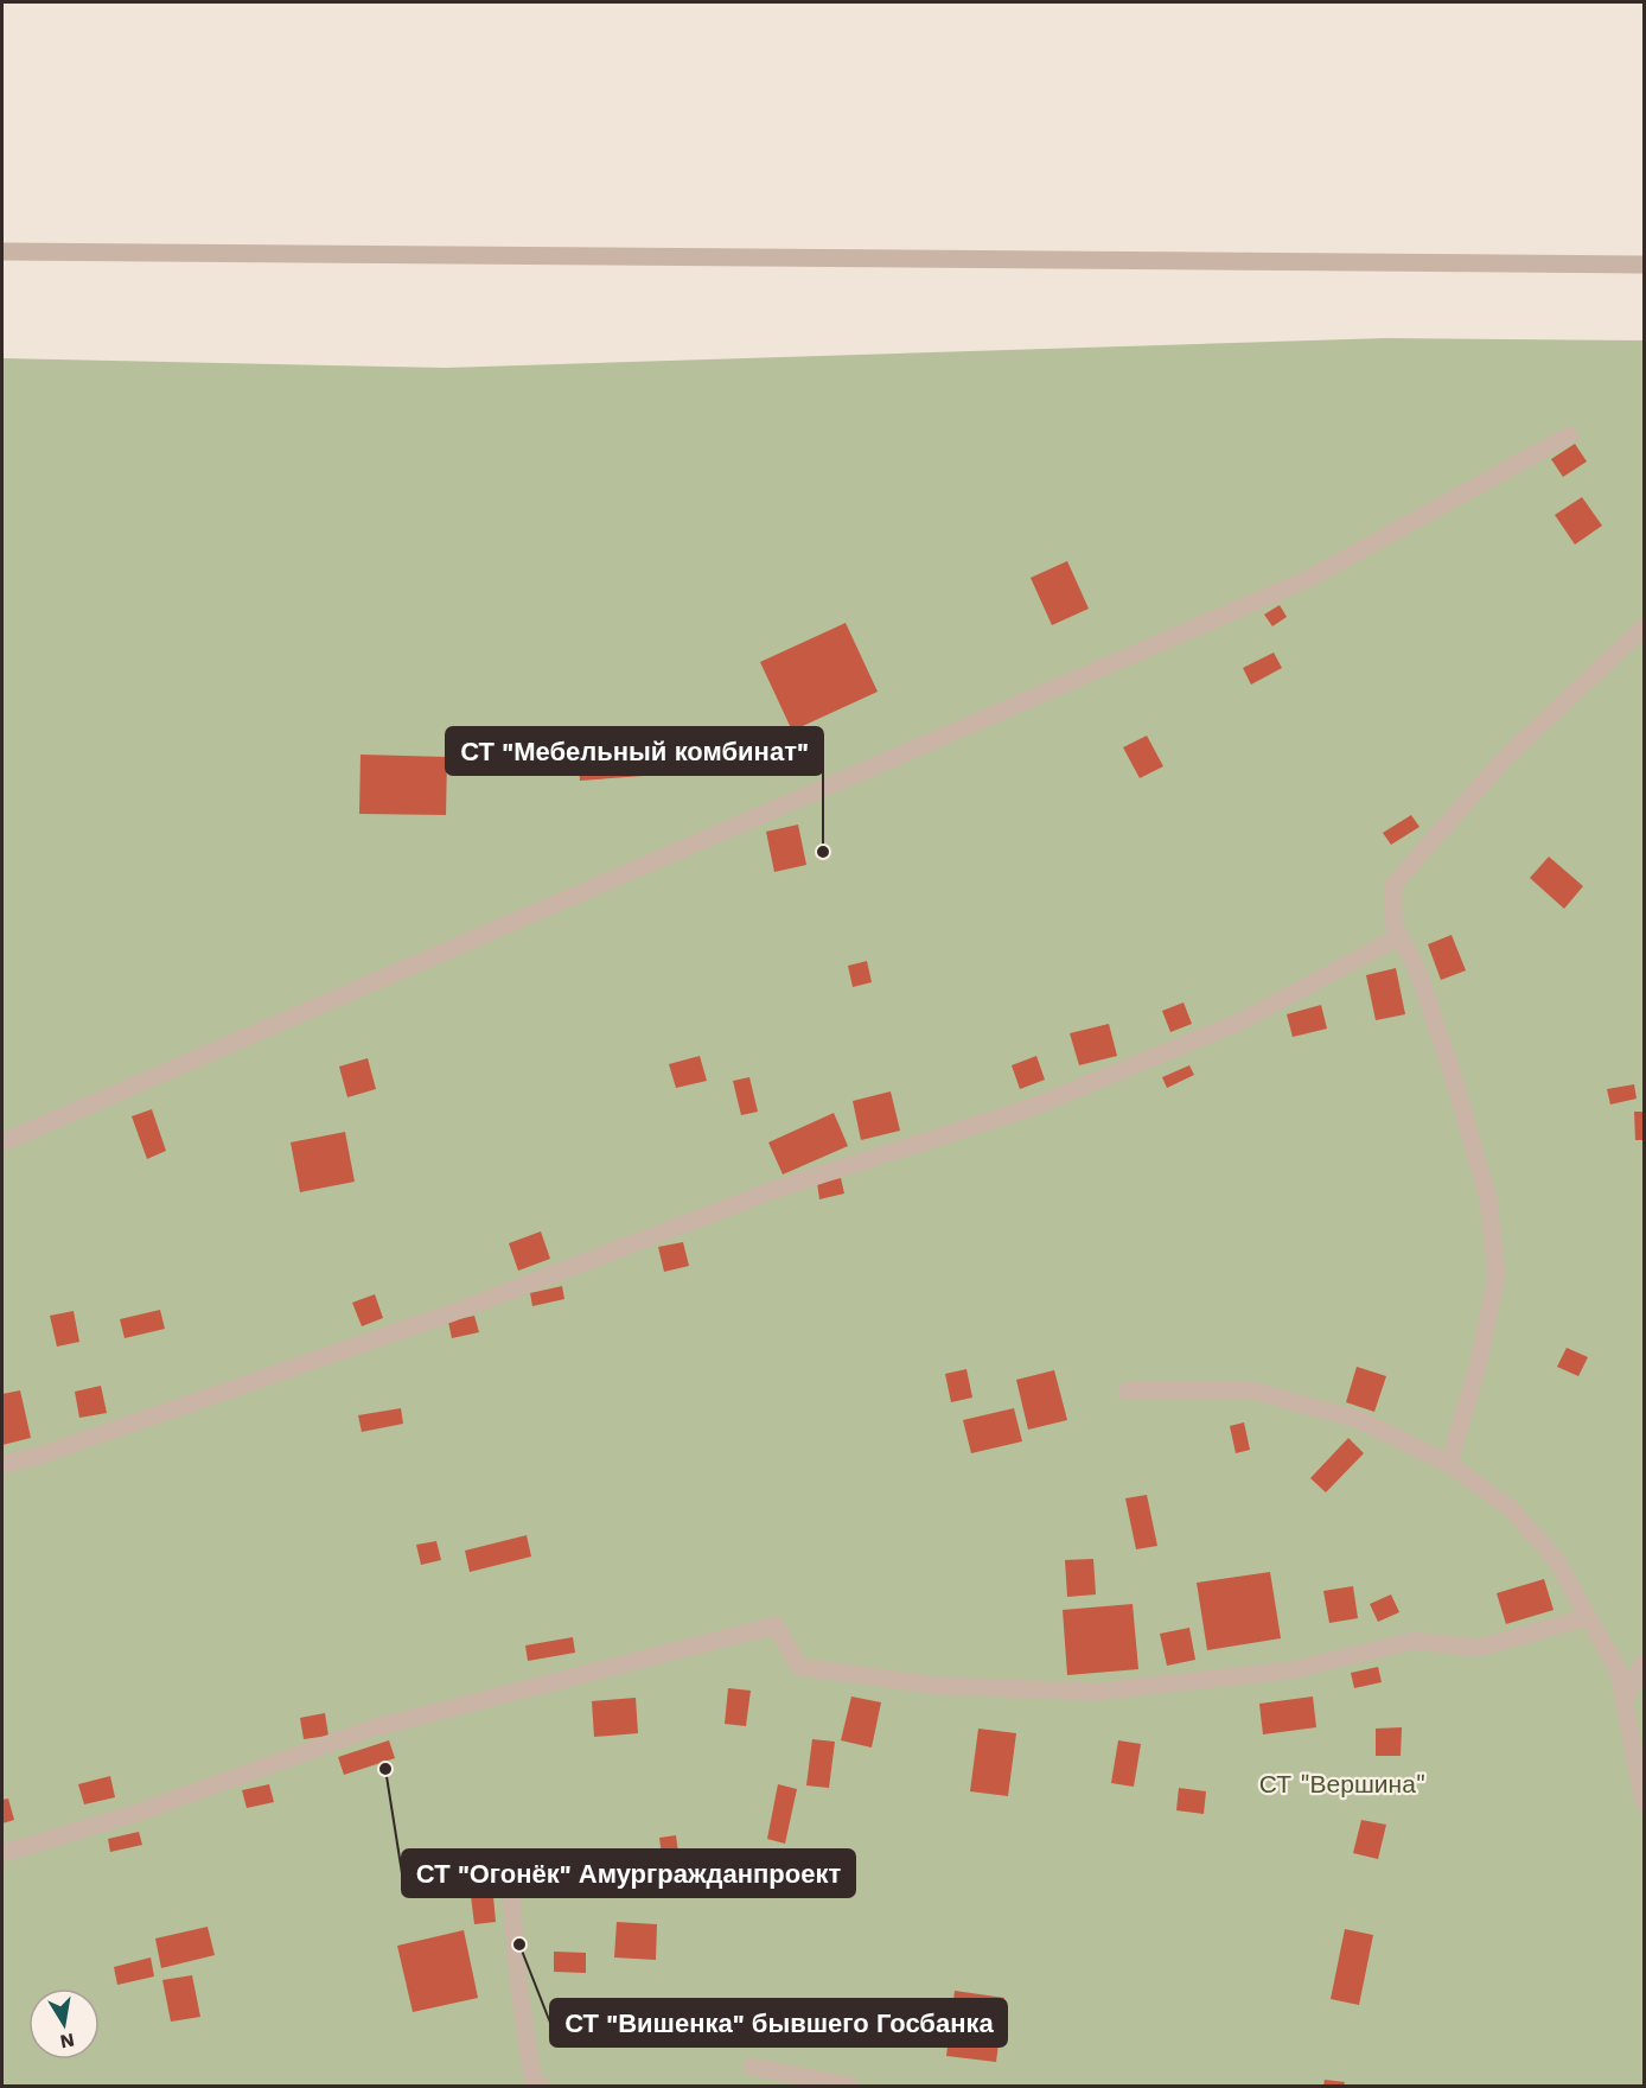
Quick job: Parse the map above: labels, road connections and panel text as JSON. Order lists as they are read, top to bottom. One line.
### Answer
{"parks":["СТ \"Вершина\""],"places":["СТ \"Мебельный комбинат\"","СТ \"Огонёк\" Амургражданпроект","СТ \"Вишенка\" бывшего Госбанка"],"north":"bottom"}
